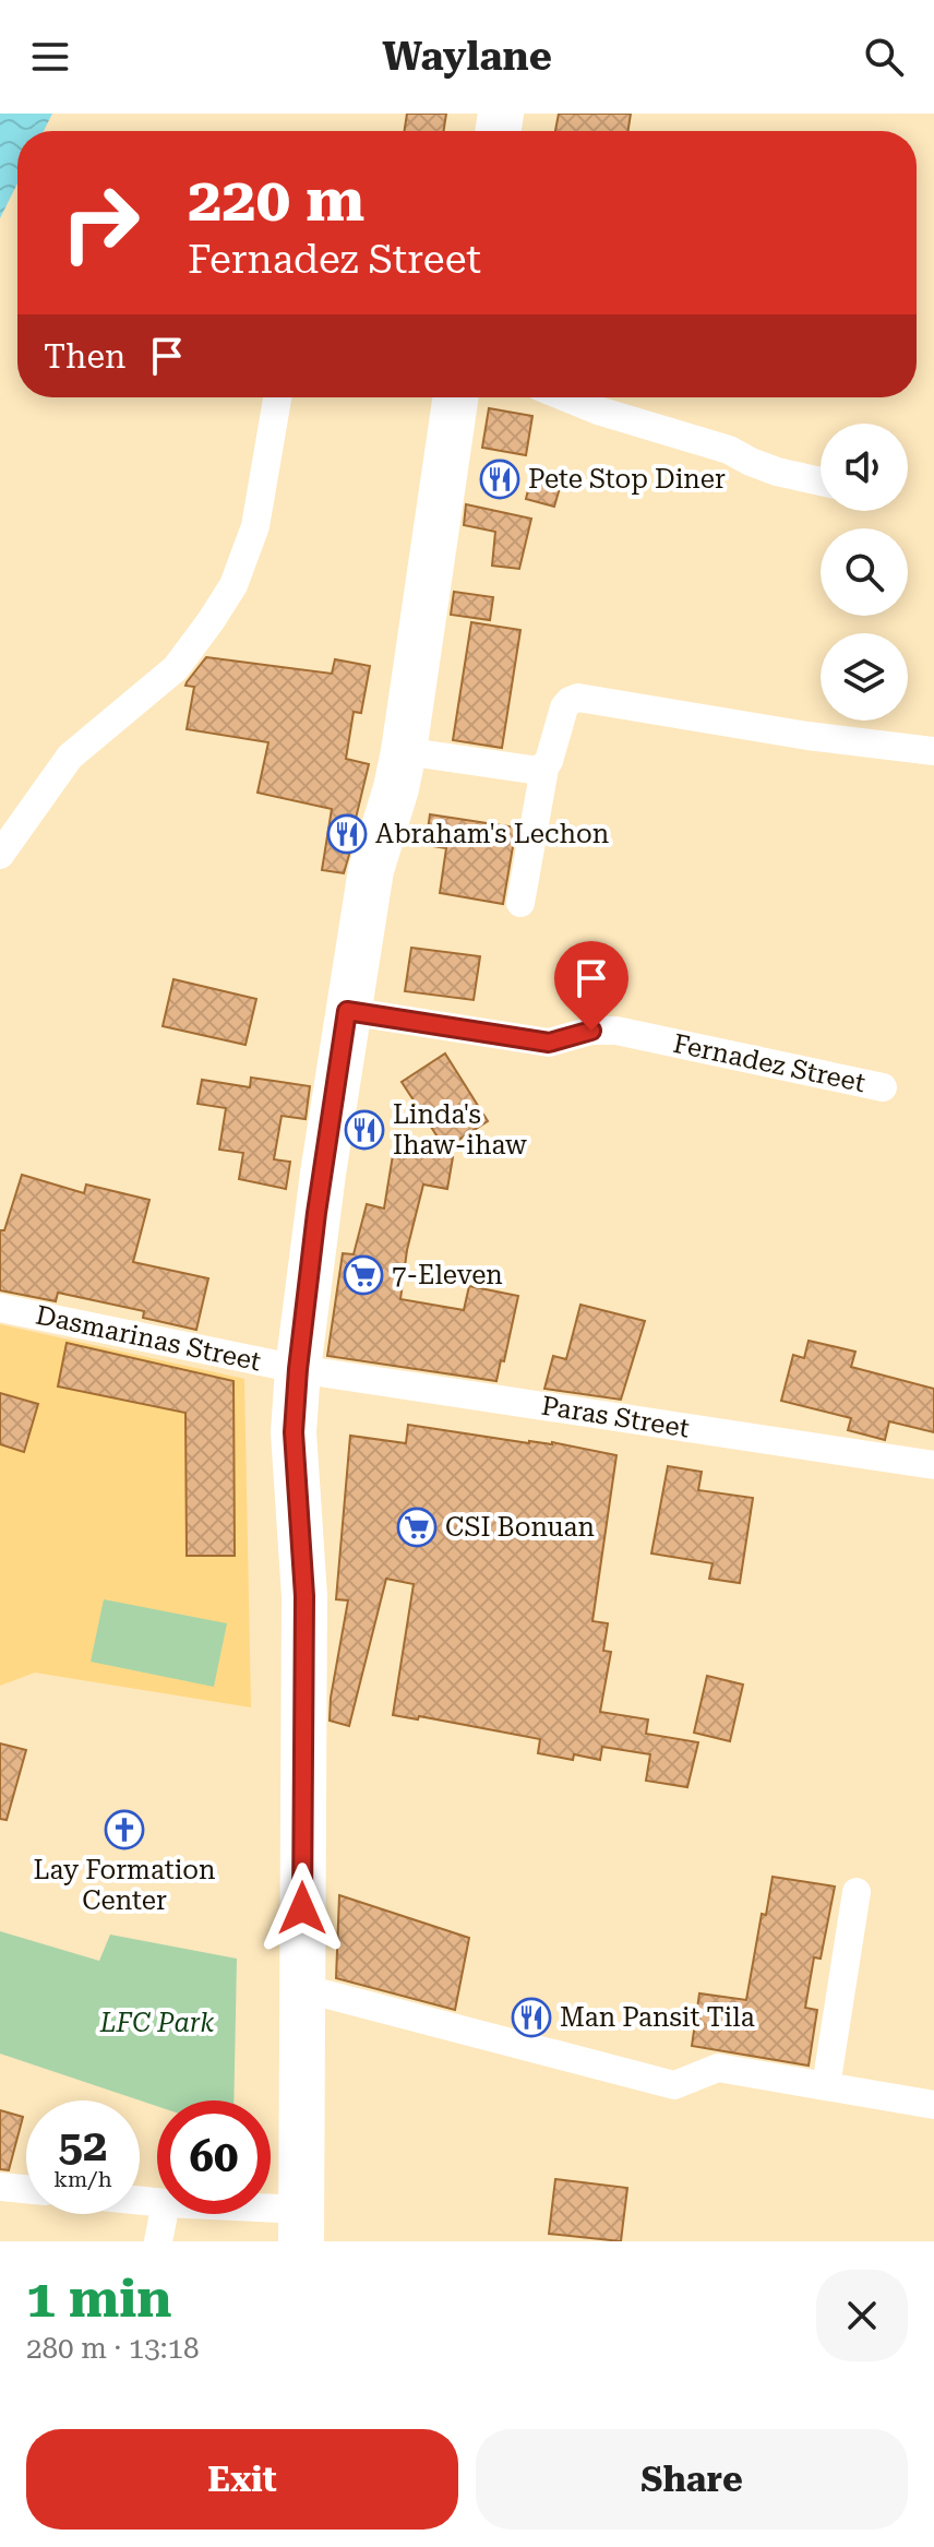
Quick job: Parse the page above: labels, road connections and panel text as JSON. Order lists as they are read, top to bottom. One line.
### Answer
{"streets":{"street":["Fernadez Street","Dasmarinas Street","Paras Street"]},"crossings":[["Dasmarinas Street","Paras Street"]],"parks":["LFC Park"],"places":{"restaurant":["Pete Stop Diner","Abraham's Lechon","Linda's Ihaw-ihaw","Man Pansit Tila"],"supermarket":["7-Eleven","CSI Bonuan"],"church":["Lay Formation Center"]},"page":{"header":"Waylane","turn":["220 m","Fernadez Street"],"then":"Then","speed":"52 km/h","limit":"60","heading":["1 min","280 m · 13:18"],"buttons":["Exit","Share"]}}
